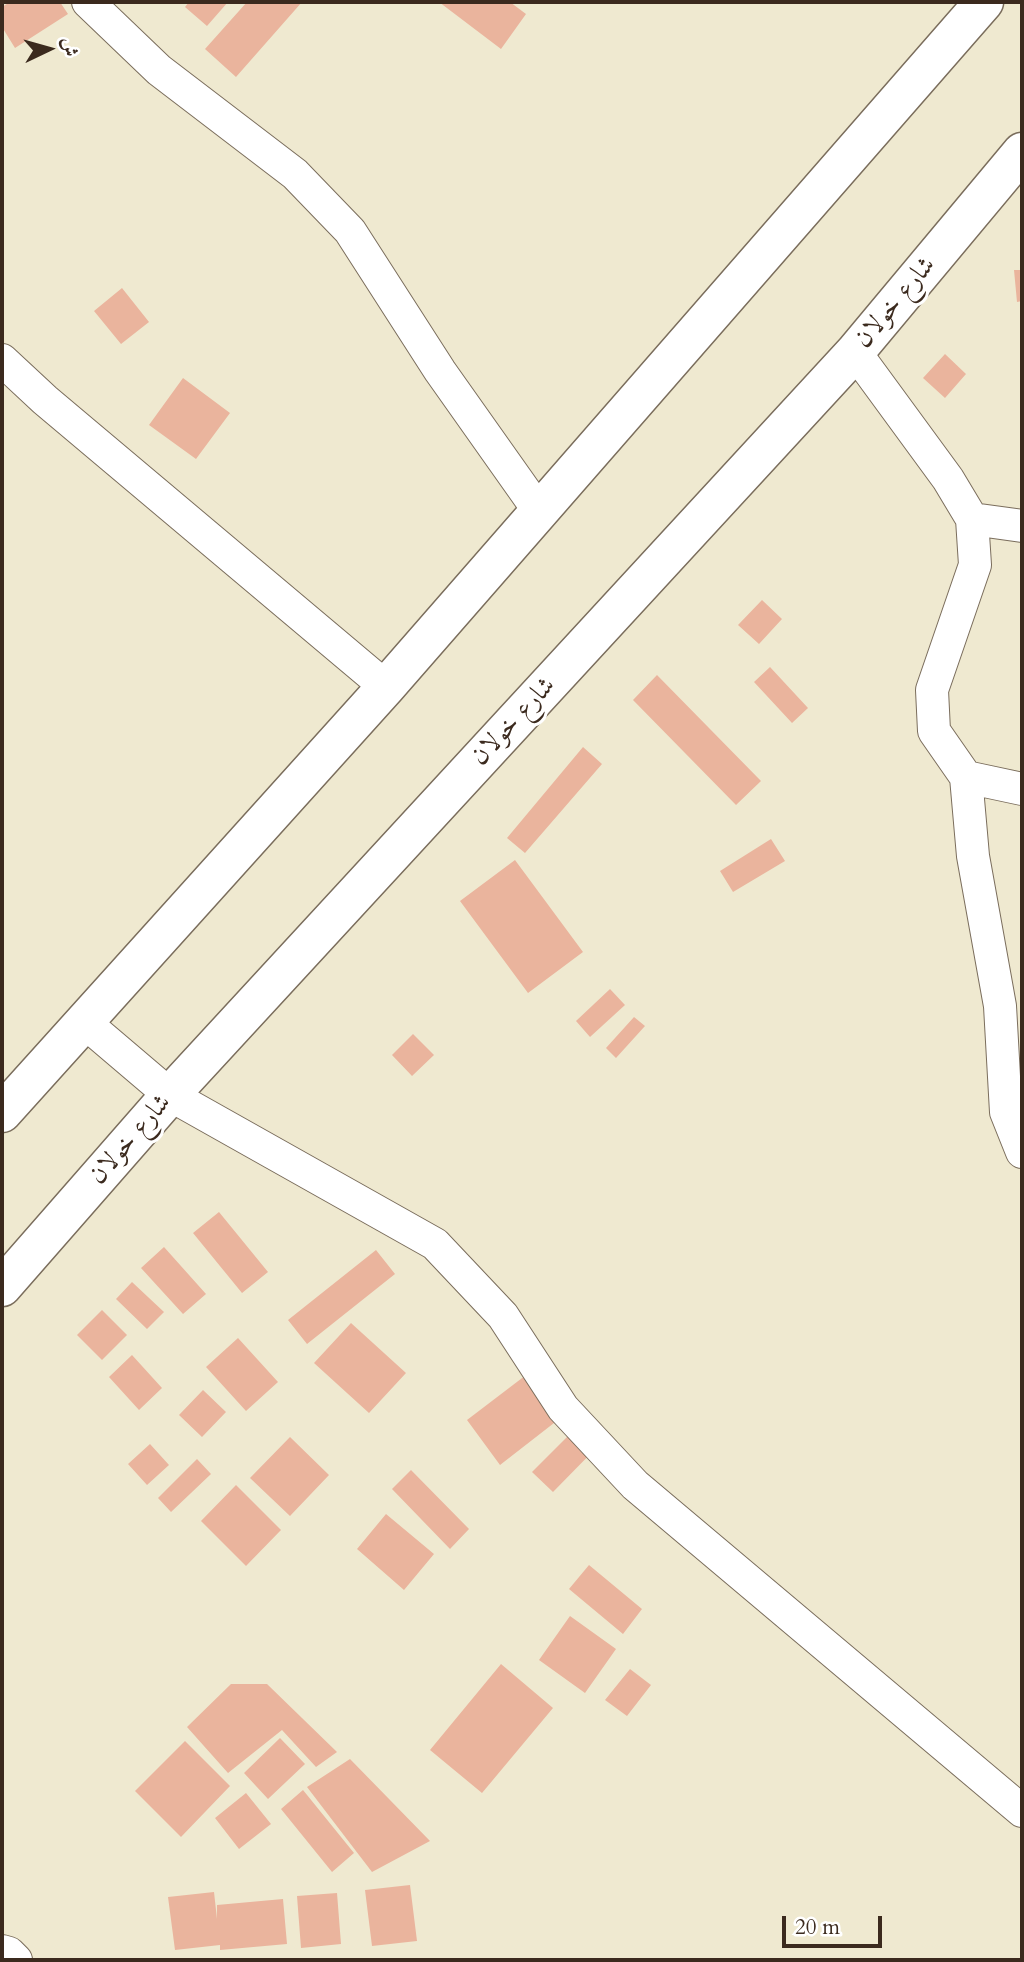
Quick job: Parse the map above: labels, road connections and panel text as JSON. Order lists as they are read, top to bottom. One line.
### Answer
{"streets":{"main road":["شارع خولان"]},"scale_bar":"20 m","north":"right"}
